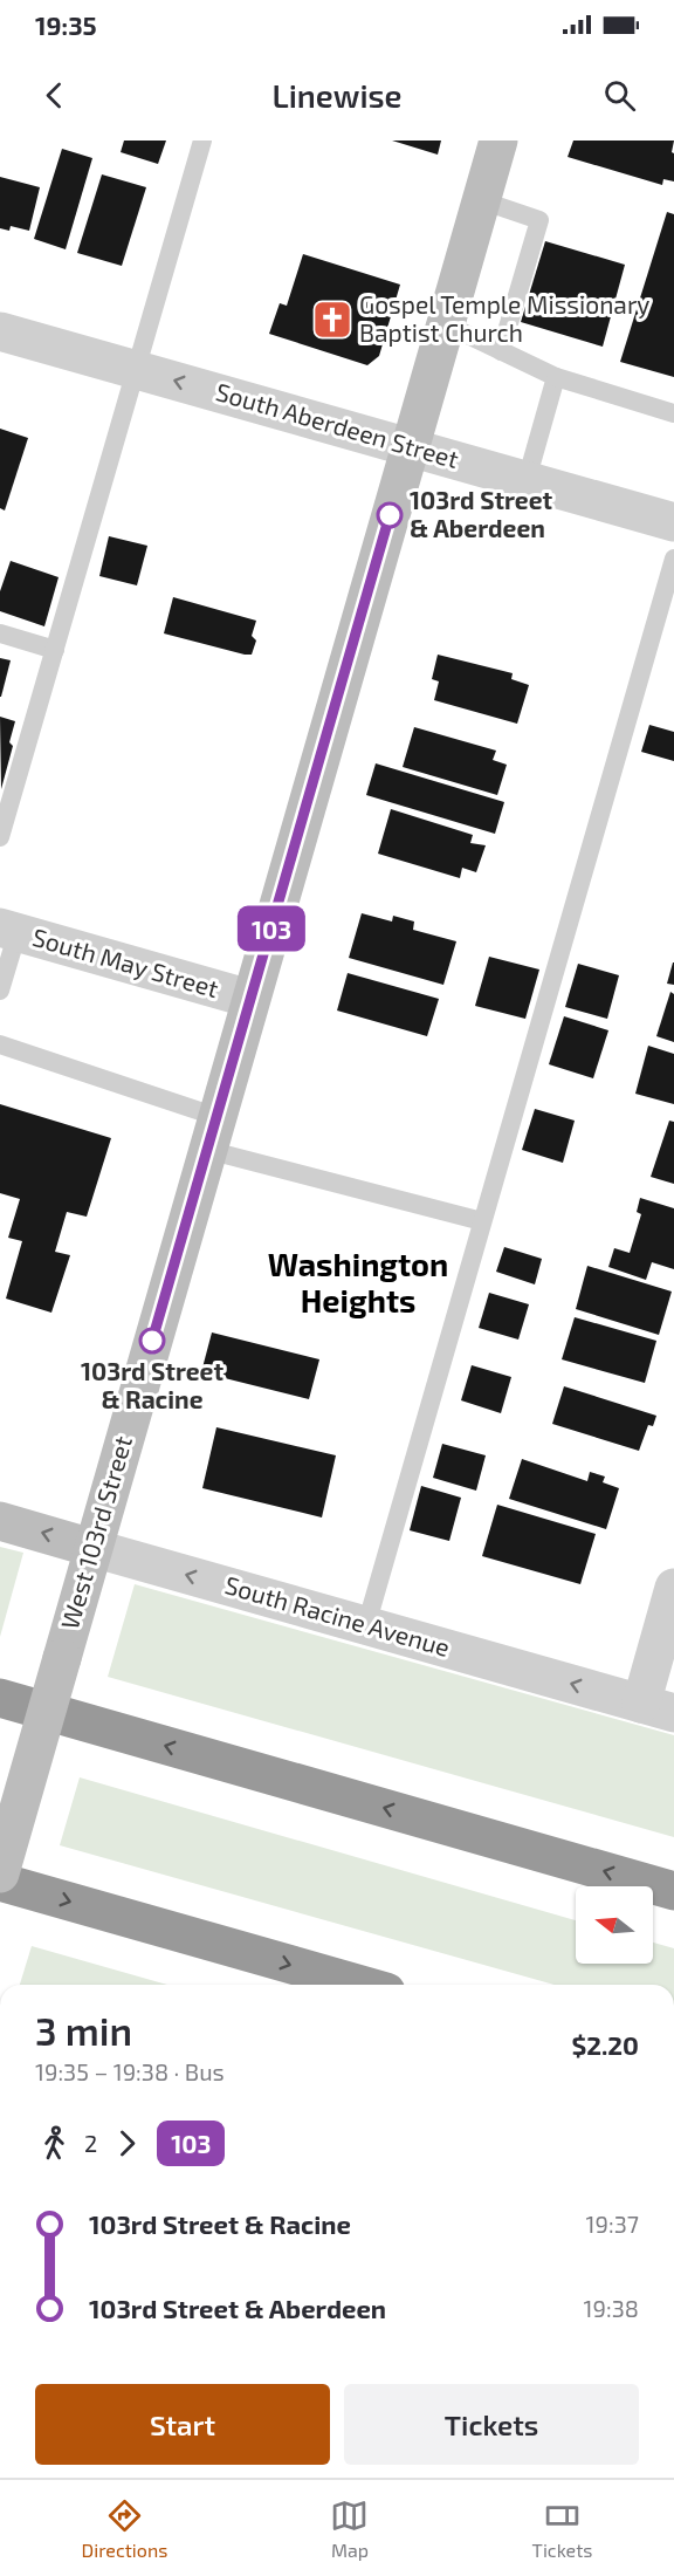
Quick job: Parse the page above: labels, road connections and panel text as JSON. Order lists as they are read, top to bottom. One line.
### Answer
{"streets":{"main road":["West 103rd Street","South Racine Avenue"],"street":["South Aberdeen Street","South May Street"]},"crossings":[["South Aberdeen Street","West 103rd Street"],["South May Street","West 103rd Street"],["West 103rd Street","South Racine Avenue"]],"one_way":["South Aberdeen Street","South Racine Avenue"],"districts":["Washington Heights"],"places":{"church":["Gospel Temple Missionary Baptist Church"],"other":["103rd Street & Aberdeen","103rd Street & Racine"]},"lines":["bus line 103"],"north":"left","page":{"status":"19:35","header":"Linewise","on_map":"103","heading":["3 min","19:35 – 19:38 · Bus","$2.20"],"legs":["2","103"],"list":[{"name":"103rd Street & Racine","value":"19:37"},{"name":"103rd Street & Aberdeen","value":"19:38"}],"buttons":["Start","Tickets"],"tabs":["Directions","Map","Tickets"]}}
